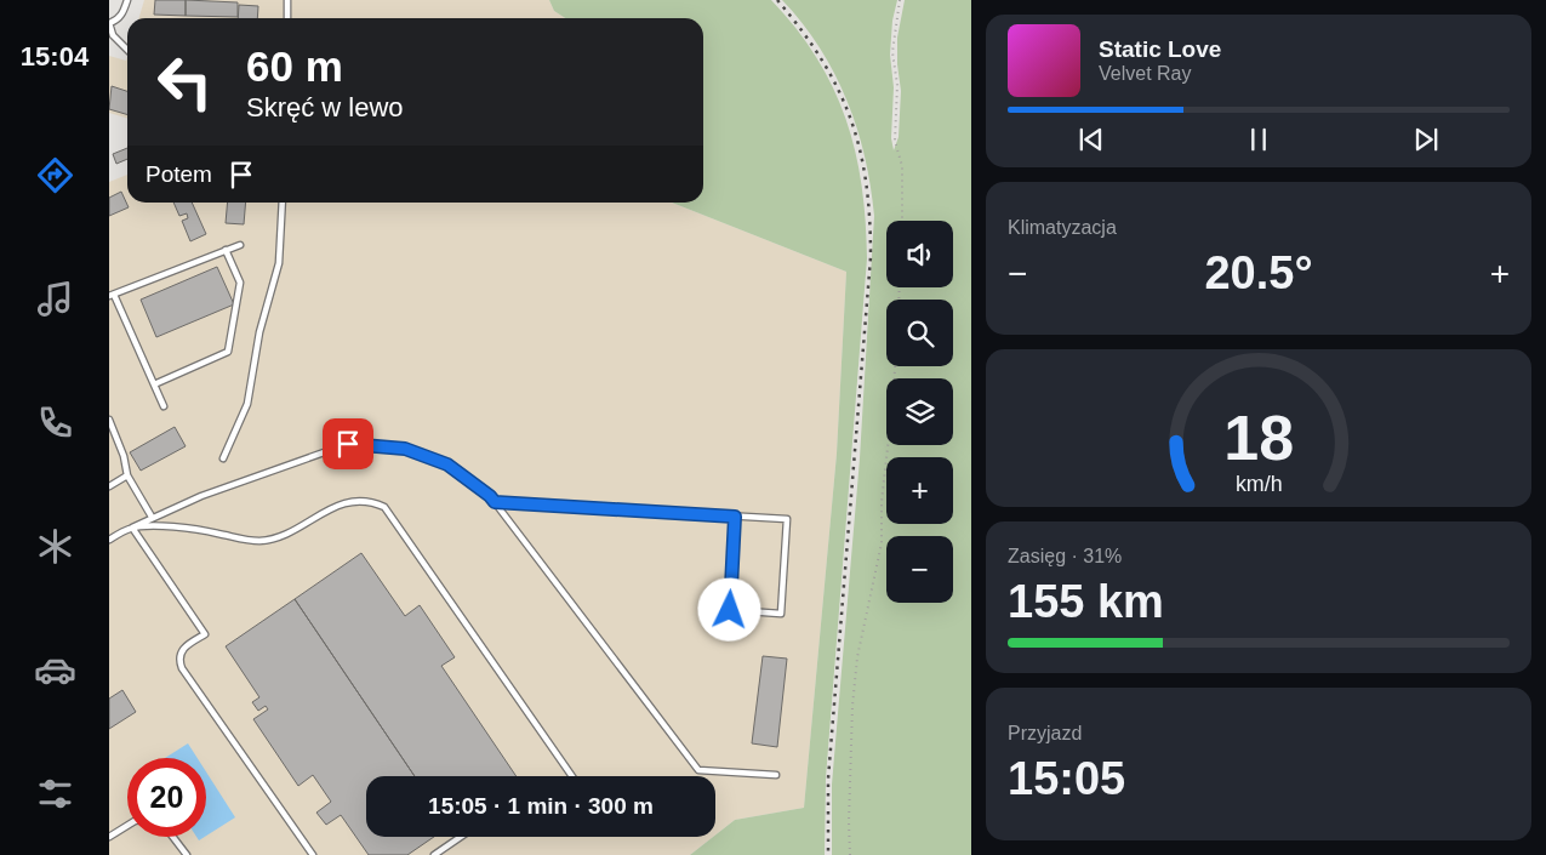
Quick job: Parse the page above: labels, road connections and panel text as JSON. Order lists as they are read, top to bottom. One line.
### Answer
{"page":{"tabs":"15:04","turn":["60 m","Skręć w lewo"],"song":["Static Love","Velvet Ray"],"then":"Potem","tile":["Klimatyzacja",["Zasięg · 31%","155 km"],["Przyjazd","15:05"]],"map_buttons":["+","−"],"heat":["−","20.5°","+"],"limit":"20","trip":"15:05 · 1 min · 300 m","gauge":["18","km/h"]}}
